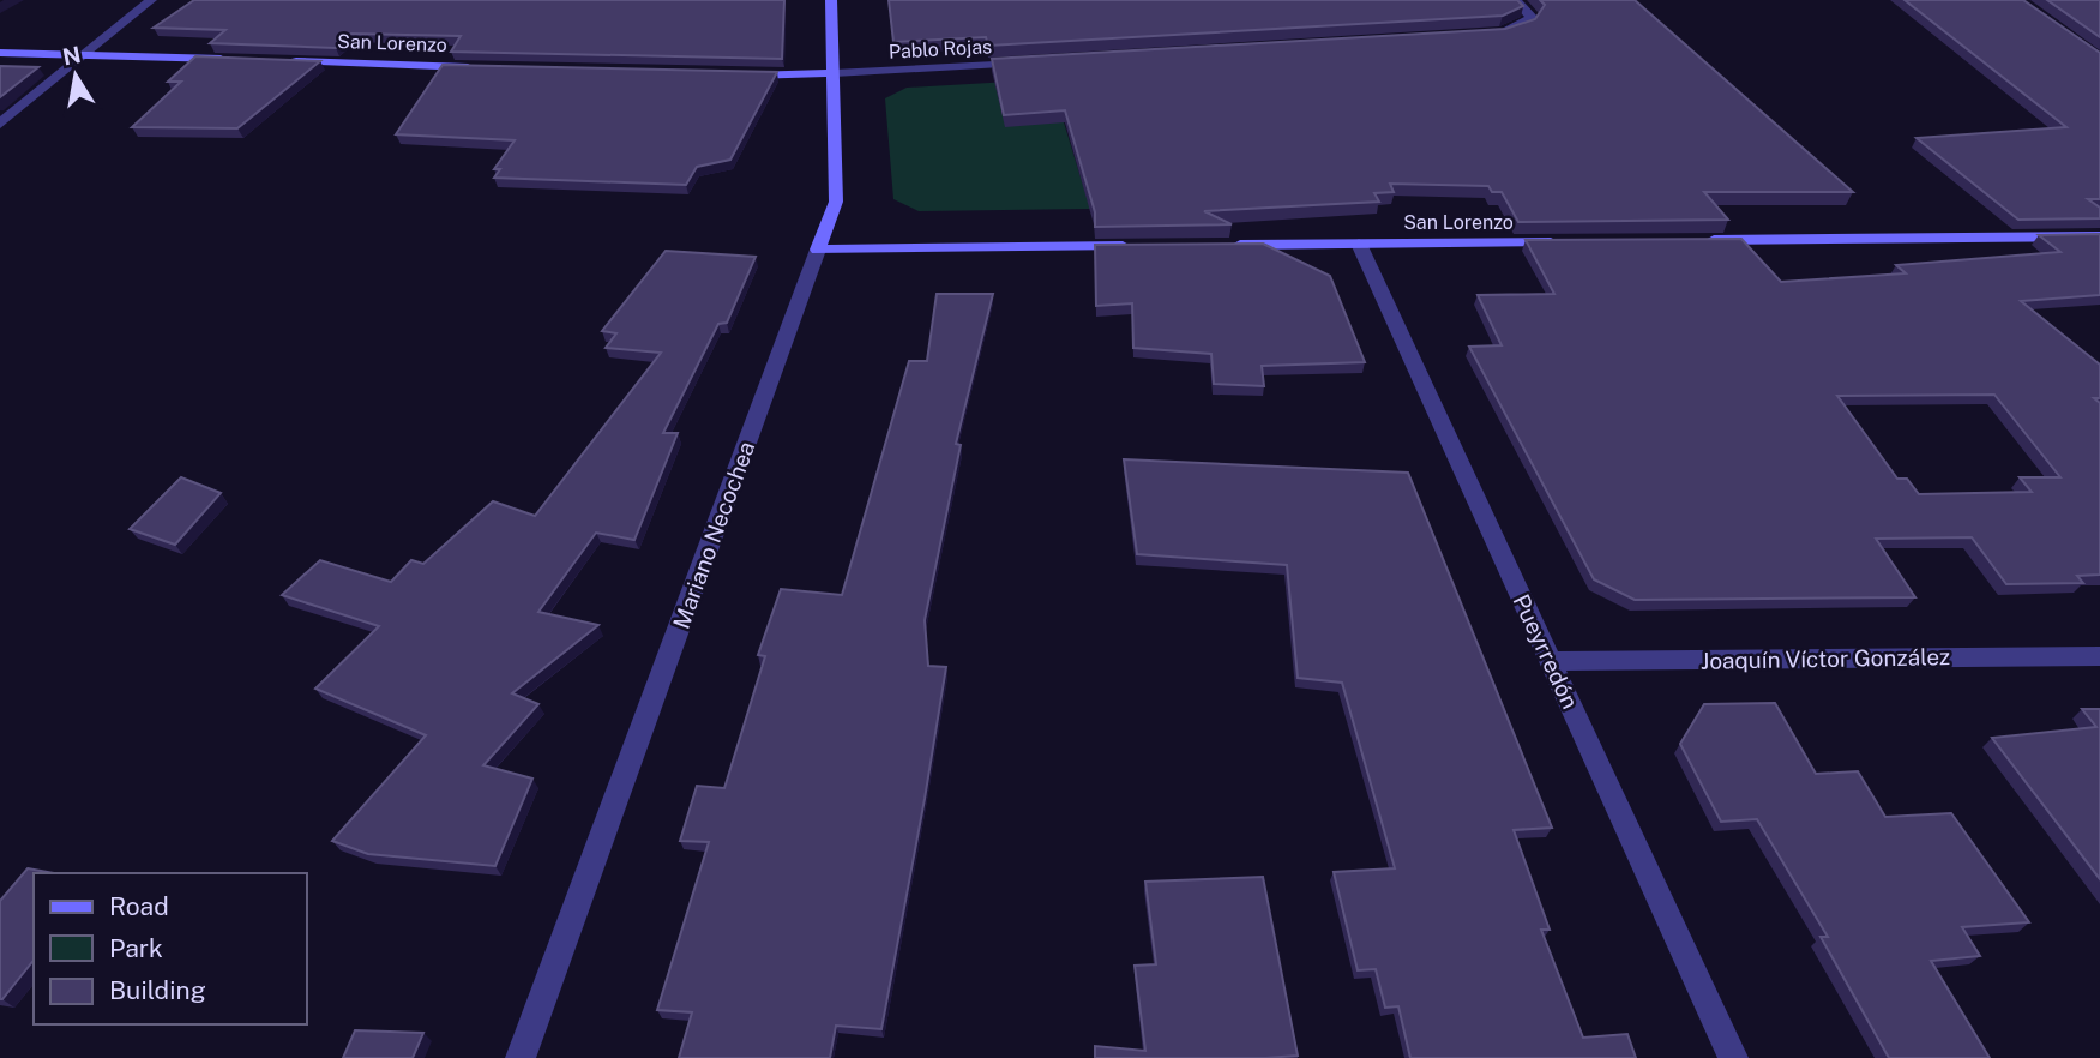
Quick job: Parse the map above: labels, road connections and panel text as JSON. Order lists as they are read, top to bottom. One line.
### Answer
{"streets":{"main road":["San Lorenzo","Mariano Necochea"],"street":["Pablo Rojas","Pueyrredón","Joaquín Víctor González"]},"crossings":[["San Lorenzo","Pueyrredón"],["Pablo Rojas","Mariano Necochea"],["Pueyrredón","Joaquín Víctor González"]],"legend":["Road","Park","Building"],"north":"top"}
